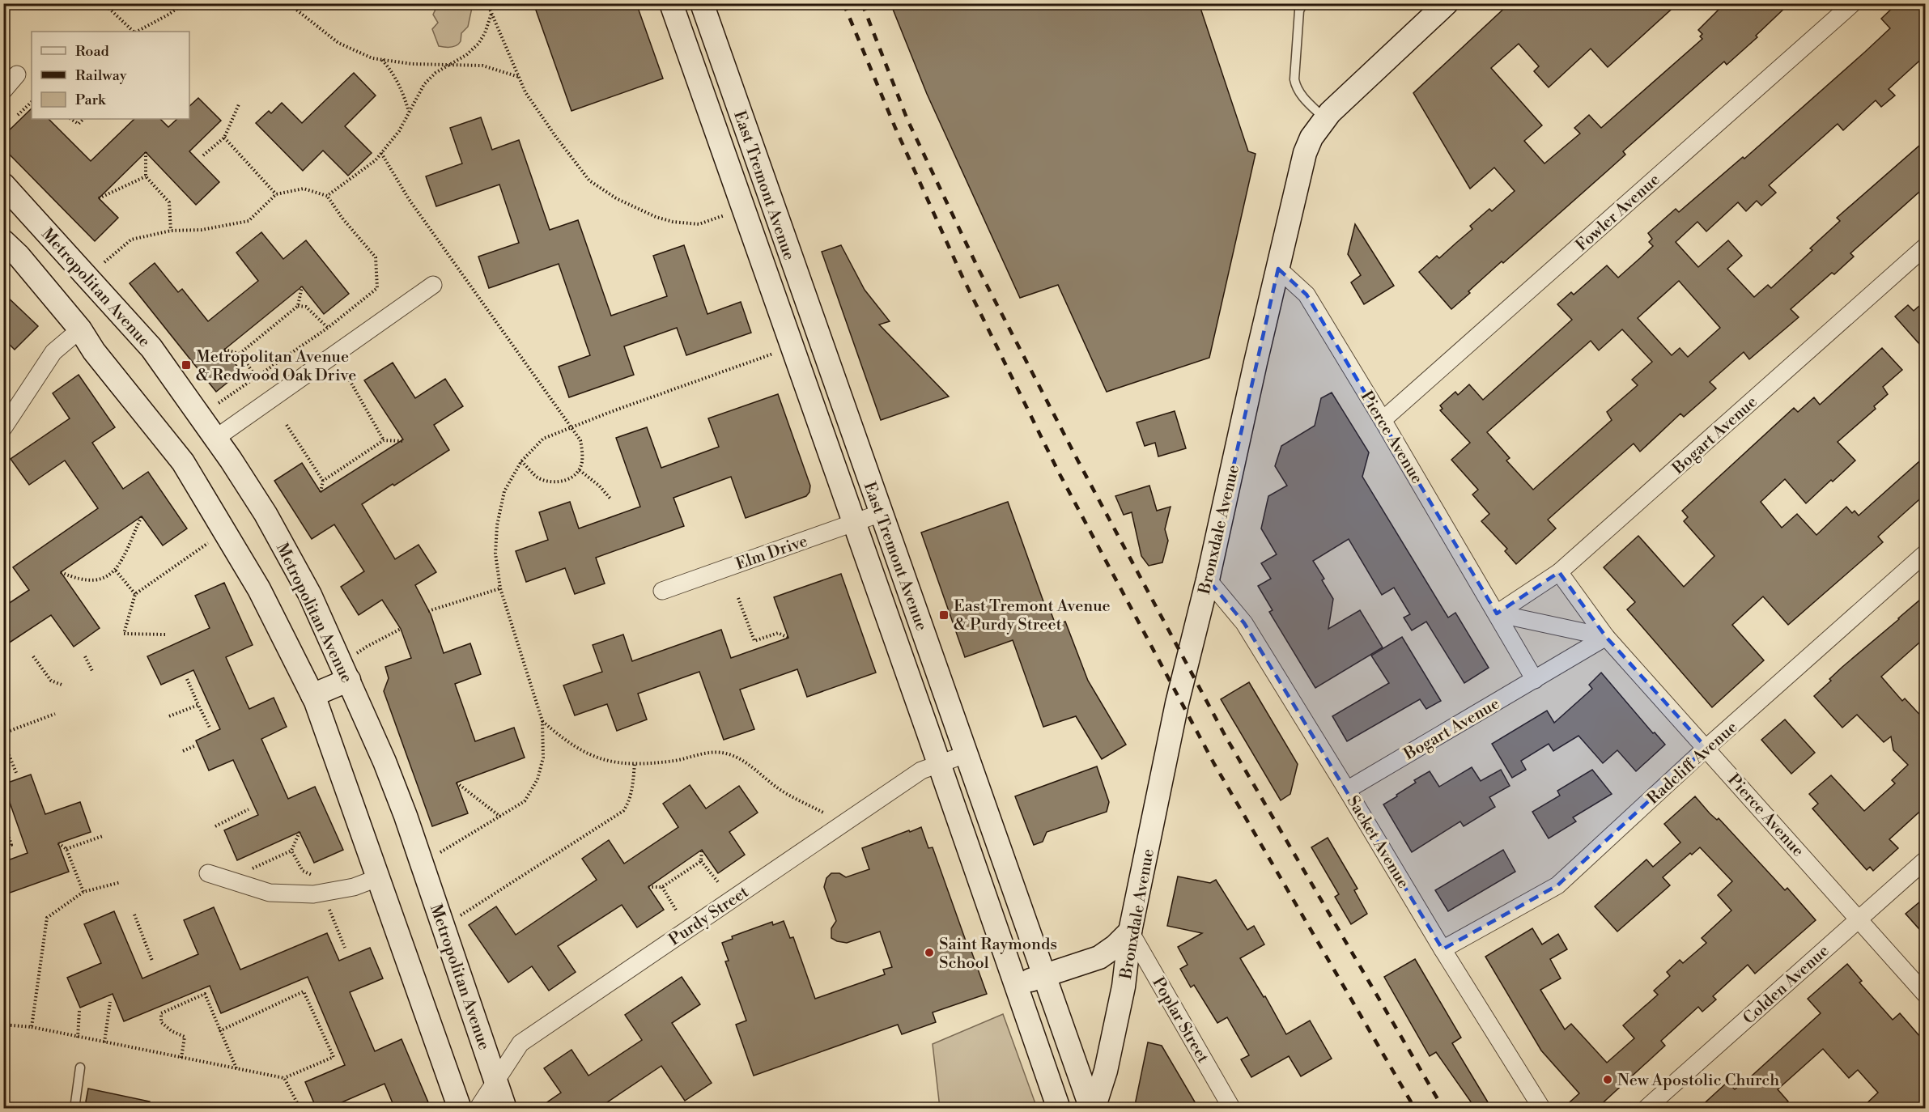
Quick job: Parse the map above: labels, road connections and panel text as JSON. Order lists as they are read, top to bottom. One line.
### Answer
{"streets":{"street":["East Tremont Avenue","Fowler Avenue","Metropolitan Avenue","Bogart Avenue","Pierce Avenue","Bronxdale Avenue","Elm Drive","Radcliff Avenue","Sacket Avenue","Purdy Street","Colden Avenue","Poplar Street"]},"crossings":[["East Tremont Avenue","Bronxdale Avenue"],["East Tremont Avenue","Elm Drive"],["East Tremont Avenue","Purdy Street"],["Fowler Avenue","Pierce Avenue"],["Metropolitan Avenue","Purdy Street"],["Bogart Avenue","Pierce Avenue"],["Bogart Avenue","Sacket Avenue"],["Pierce Avenue","Bronxdale Avenue"],["Pierce Avenue","Radcliff Avenue"],["Pierce Avenue","Colden Avenue"],["Bronxdale Avenue","Sacket Avenue"],["Bronxdale Avenue","Poplar Street"],["Radcliff Avenue","Sacket Avenue"]],"places":{"transit":["Metropolitan Avenue & Redwood Oak Drive","East Tremont Avenue & Purdy Street"],"other":["Saint Raymonds School","New Apostolic Church"]},"legend":["Road","Railway","Park"]}
